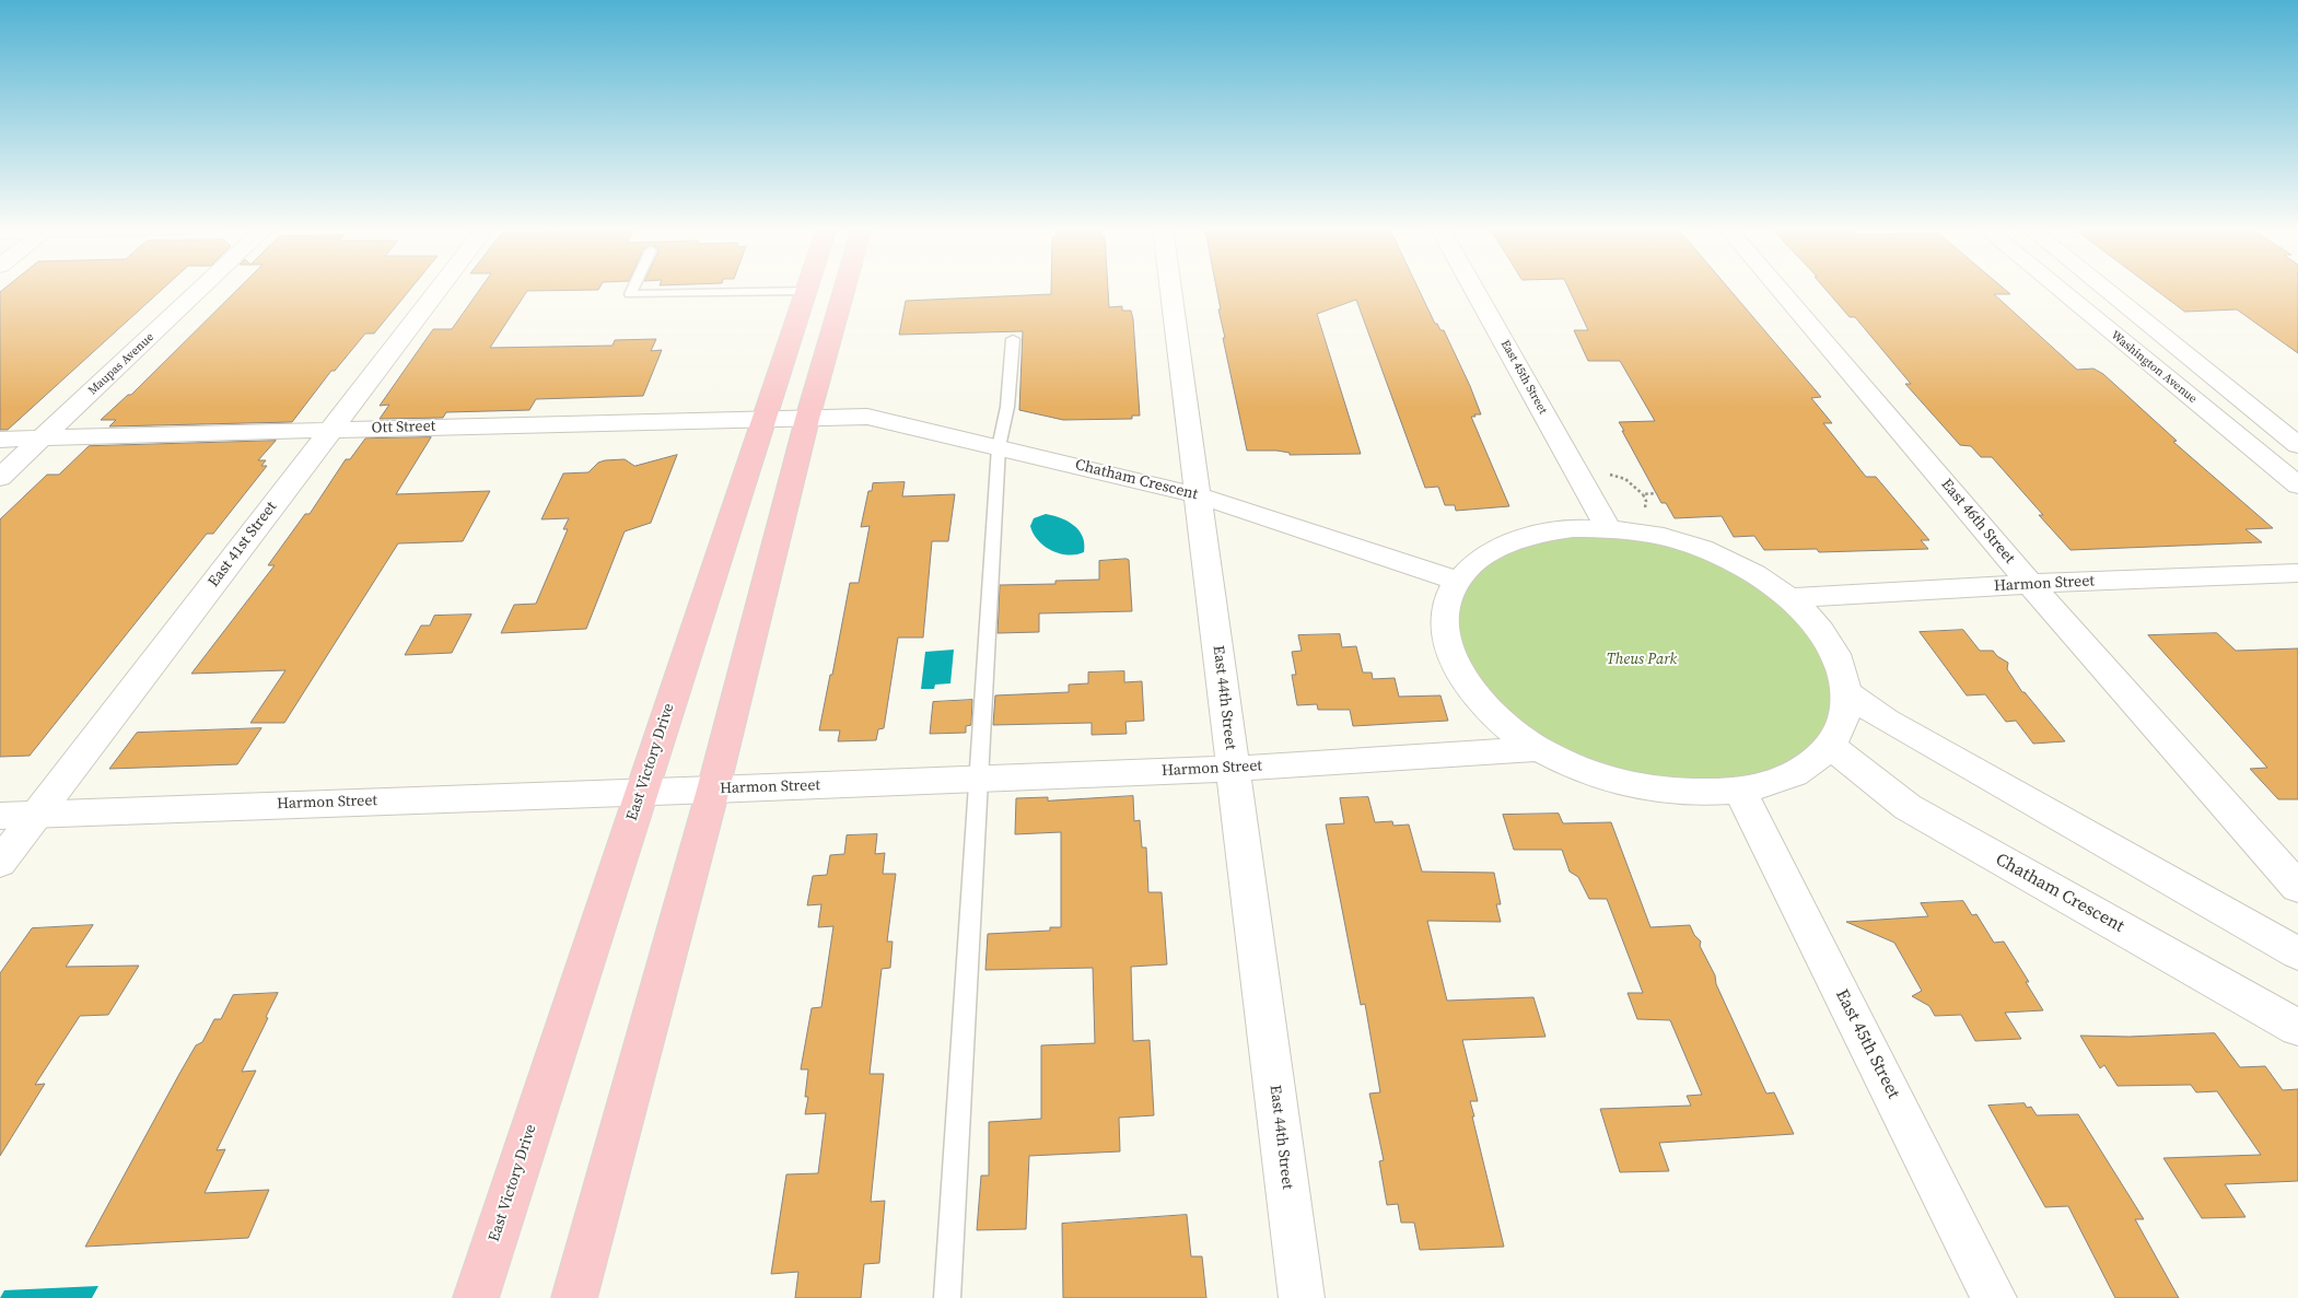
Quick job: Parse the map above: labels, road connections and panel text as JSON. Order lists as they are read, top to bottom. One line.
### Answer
{"streets":{"main road":["East Victory Drive"],"street":["Maupas Avenue","Washington Avenue","East 45th Street","Ott Street","Chatham Crescent","East 46th Street","East 41st Street","Harmon Street","East 44th Street"]},"crossings":[["Maupas Avenue","Ott Street"],["East 45th Street","Harmon Street"],["Ott Street","Chatham Crescent"],["Ott Street","East 41st Street"],["Ott Street","East Victory Drive"],["Chatham Crescent","Harmon Street"],["Chatham Crescent","East 44th Street"],["East 46th Street","Harmon Street"],["East 41st Street","Harmon Street"],["Harmon Street","East 44th Street"],["Harmon Street","East Victory Drive"]],"parks":["Theus Park"]}
